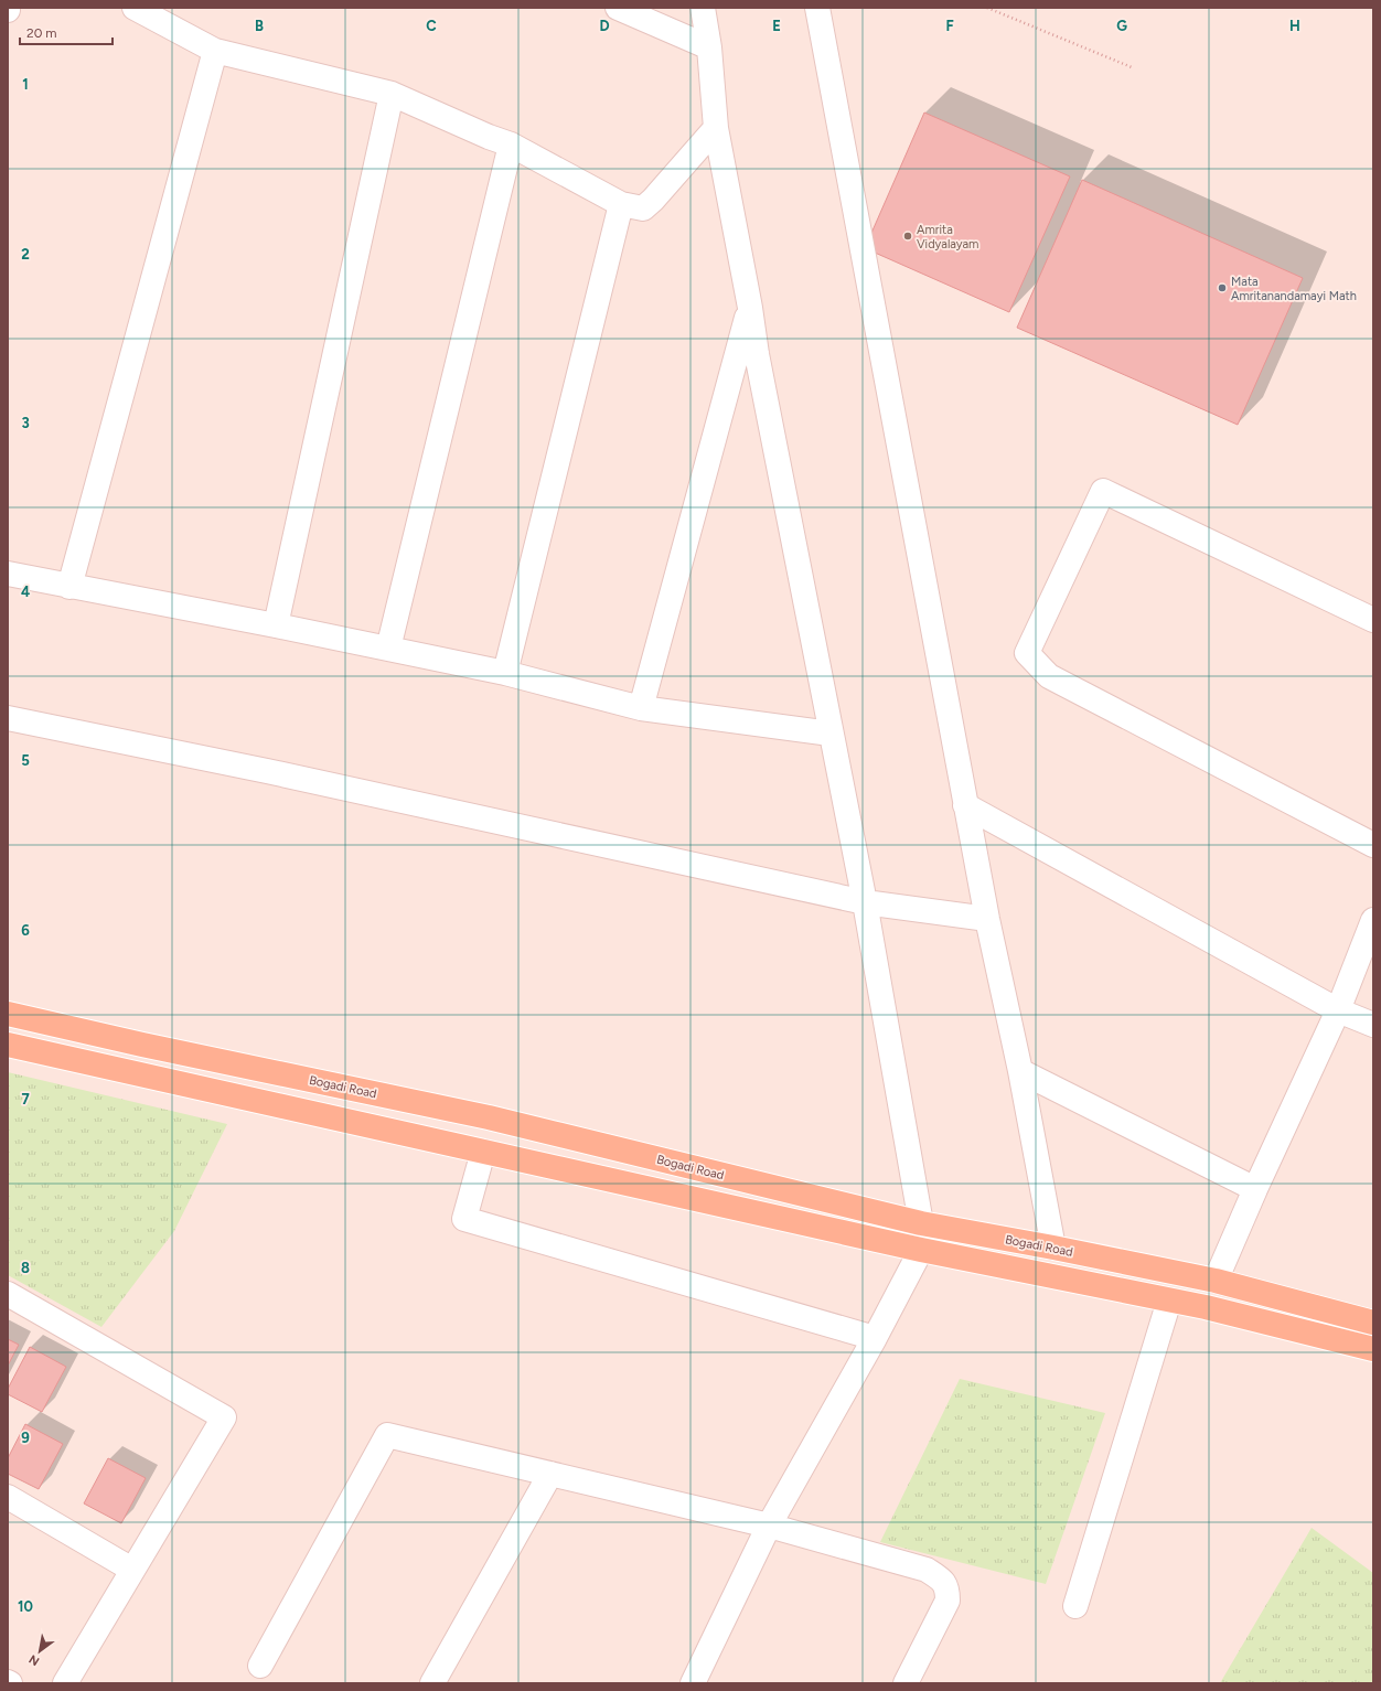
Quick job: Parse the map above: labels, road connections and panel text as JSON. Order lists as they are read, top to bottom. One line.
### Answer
{"streets":{"main road":["Bogadi Road"]},"places":["Amrita Vidyalayam","Mata Amritanandamayi Math"],"scale_bar":"20 m","north":"bottom left","grid":{"columns":["B","C","D","E","F","G","H"],"rows":["1","2","3","4","5","6","7","8","9","10"]}}
